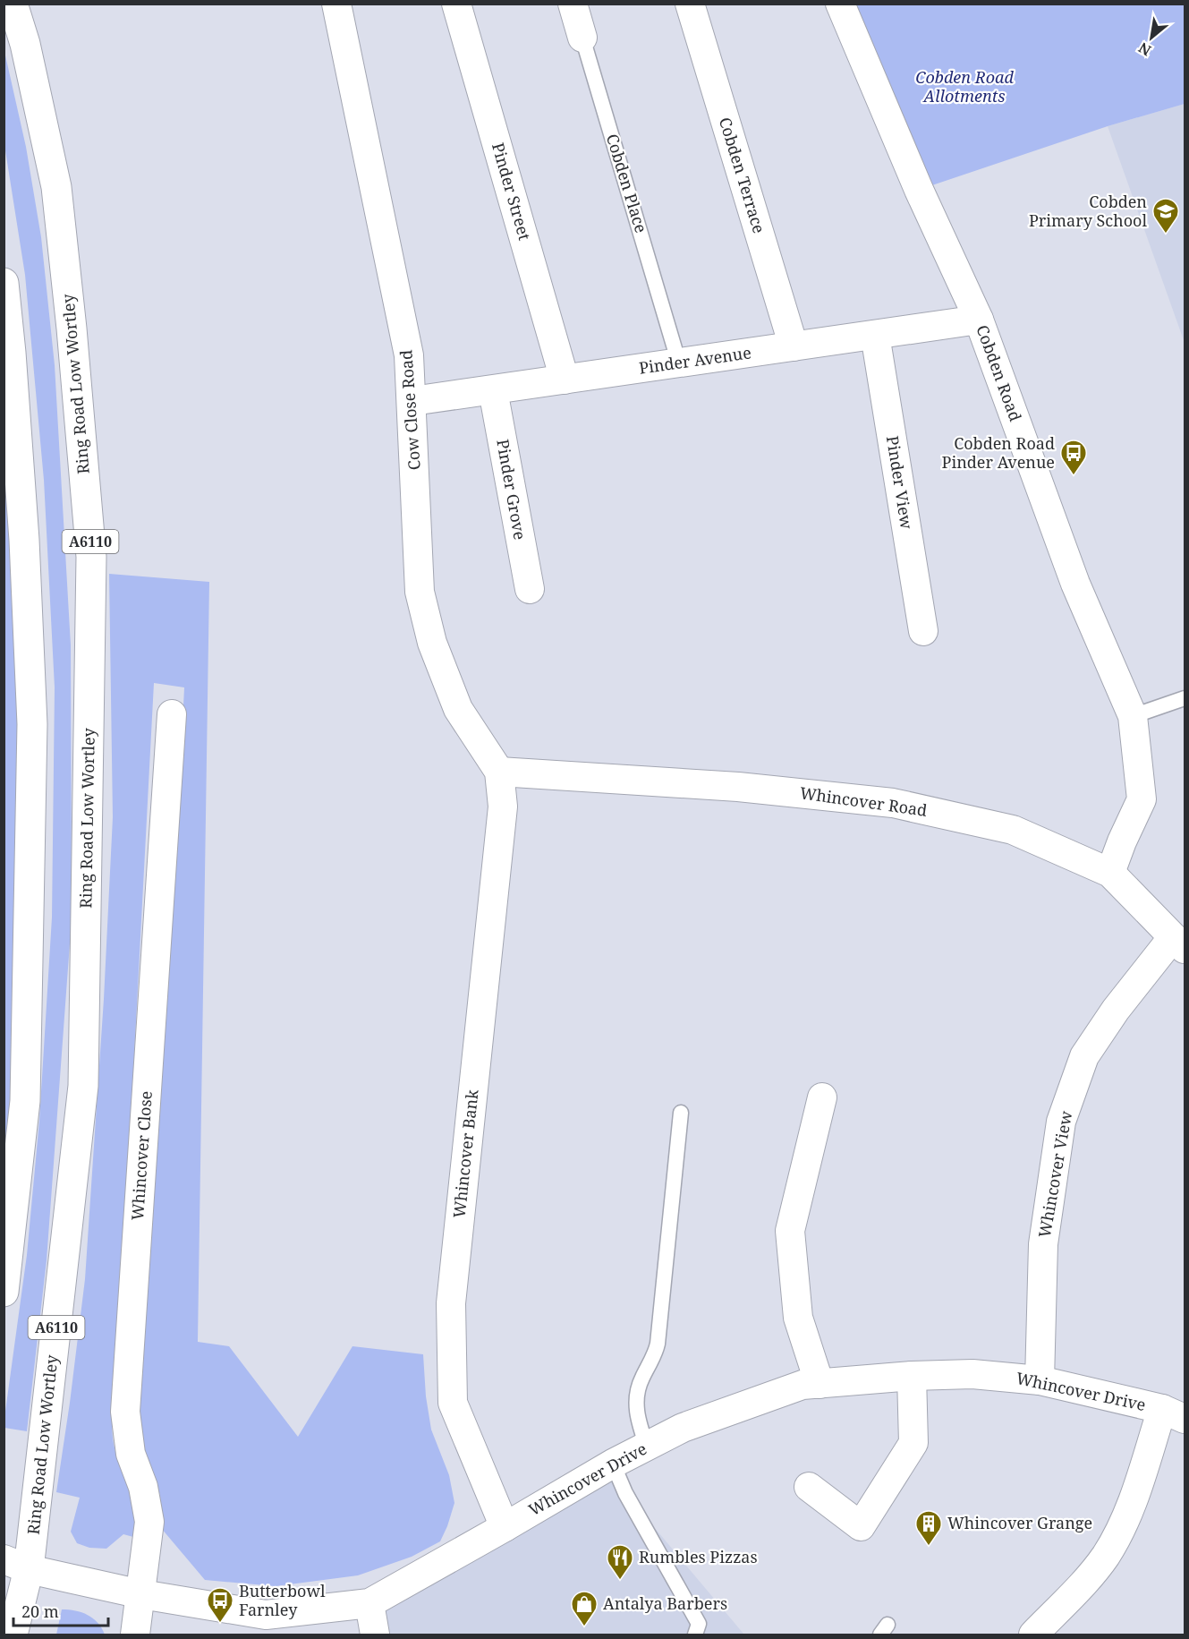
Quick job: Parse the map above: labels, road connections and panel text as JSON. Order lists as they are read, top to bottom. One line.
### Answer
{"streets":{"highway":["Ring Road Low Wortley","A6110"],"street":["Cobden Terrace","Cobden Place","Pinder Street","Pinder Avenue","Cobden Road","Cow Close Road","Pinder View","Pinder Grove","Whincover Road","Whincover Bank","Whincover Close","Whincover View","Whincover Drive"]},"crossings":[["Cobden Terrace","Pinder Avenue"],["Cobden Place","Pinder Avenue"],["Pinder Street","Pinder Avenue"],["Pinder Avenue","Cobden Road"],["Pinder Avenue","Cow Close Road"],["Pinder Avenue","Pinder View"],["Pinder Avenue","Pinder Grove"],["Cobden Road","Whincover Road"],["Ring Road Low Wortley","Whincover Drive"],["Cow Close Road","Whincover Road"],["Cow Close Road","Whincover Bank"],["Whincover Road","Whincover Bank"],["Whincover Road","Whincover View"],["Whincover Bank","Whincover Drive"],["Whincover Close","Whincover Drive"],["Whincover View","Whincover Drive"]],"parks":["Cobden Road Allotments"],"places":{"school or university":["Cobden Primary School"],"bus stop":["Cobden Road Pinder Avenue","Butterbowl Farnley"],"building":["Whincover Grange"],"restaurant":["Rumbles Pizzas"],"shop":["Antalya Barbers"]},"scale_bar":"20 m","north":"bottom left"}
